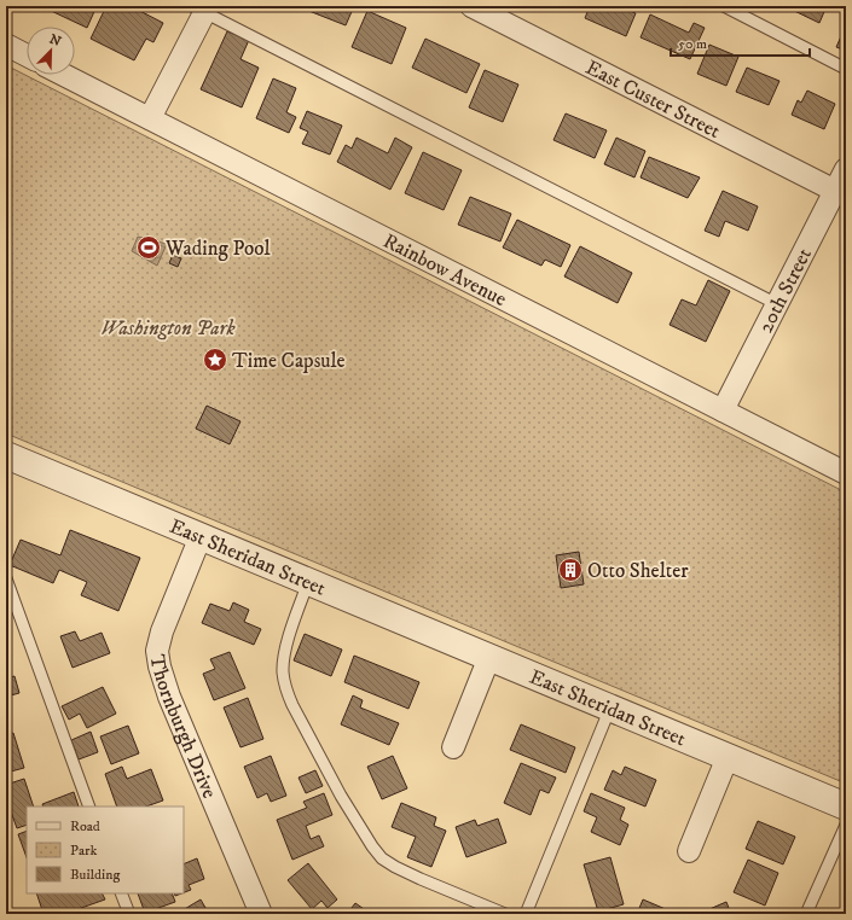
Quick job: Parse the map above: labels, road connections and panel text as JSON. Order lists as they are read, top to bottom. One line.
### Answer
{"streets":{"street":["East Custer Street","Rainbow Avenue","20th Street","East Sheridan Street","Thornburgh Drive"]},"crossings":[["East Custer Street","20th Street"],["Rainbow Avenue","20th Street"],["East Sheridan Street","Thornburgh Drive"]],"parks":["Washington Park"],"places":{"sports":["Wading Pool"],"place":["Time Capsule"],"building":["Otto Shelter"]},"legend":["Road","Park","Building"],"scale_bar":"50 m","north":"top right"}
